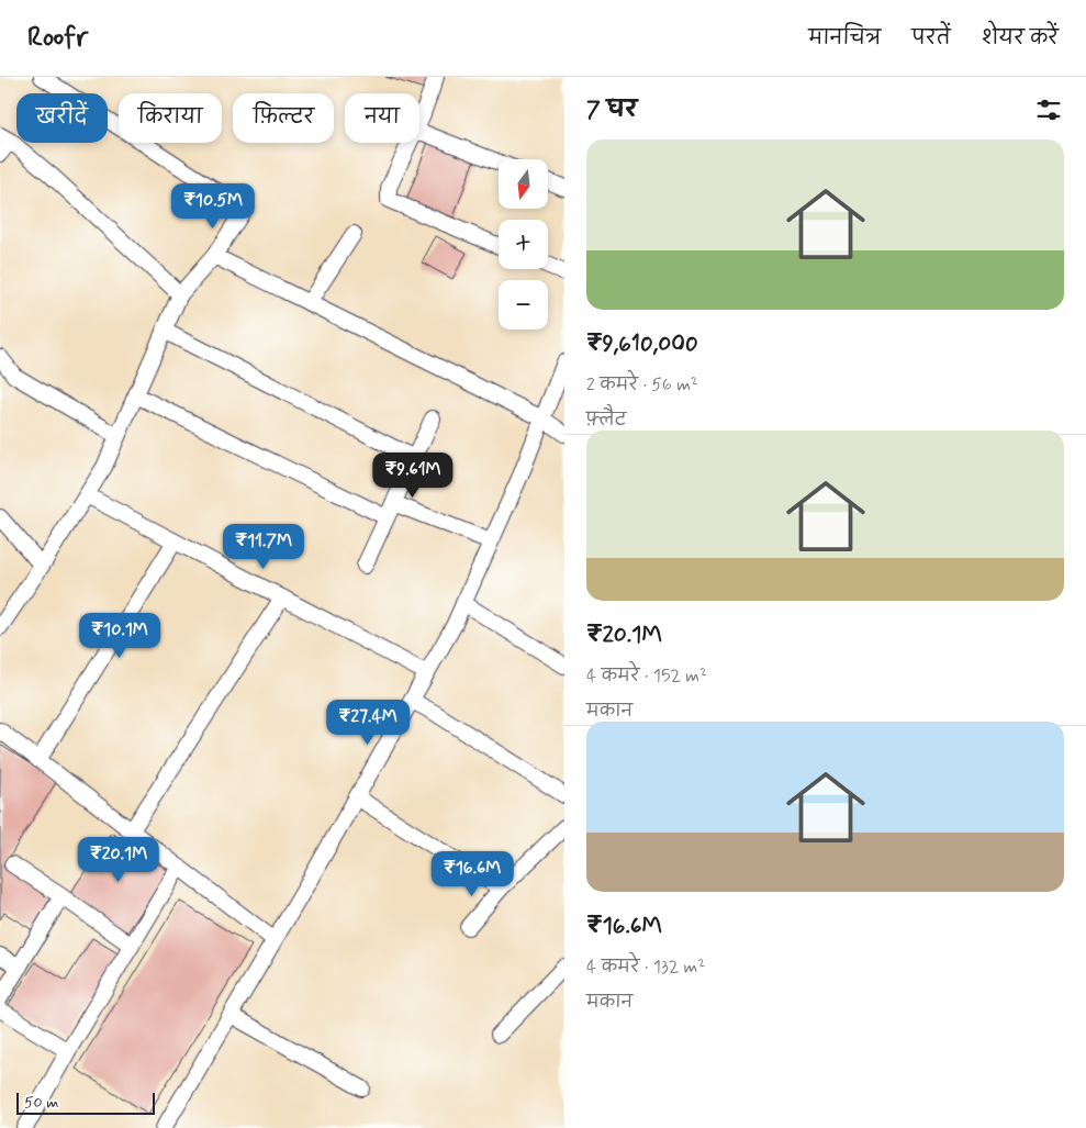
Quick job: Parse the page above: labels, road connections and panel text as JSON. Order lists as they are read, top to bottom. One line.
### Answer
{"scale_bar":"50 m","north":"bottom","page":{"header":"Roofr","nav":["मानचित्र","परतें","शेयर करें"],"heading":"7 घर","chip":["खरीदें","किराया","फ़िल्टर","नया"],"list":[{"name":"₹9,610,000","note":"2 कमरे · 56 m² · फ़्लैट"},{"name":"₹20.1M","note":"4 कमरे · 152 m² · मकान"},{"name":"₹16.6M","note":"4 कमरे · 132 m² · मकान"}],"map_buttons":["+","−"],"price":["₹10.5M","₹9.61M","₹11.7M","₹10.1M","₹27.4M","₹20.1M","₹16.6M"],"scale":"50 m"}}
